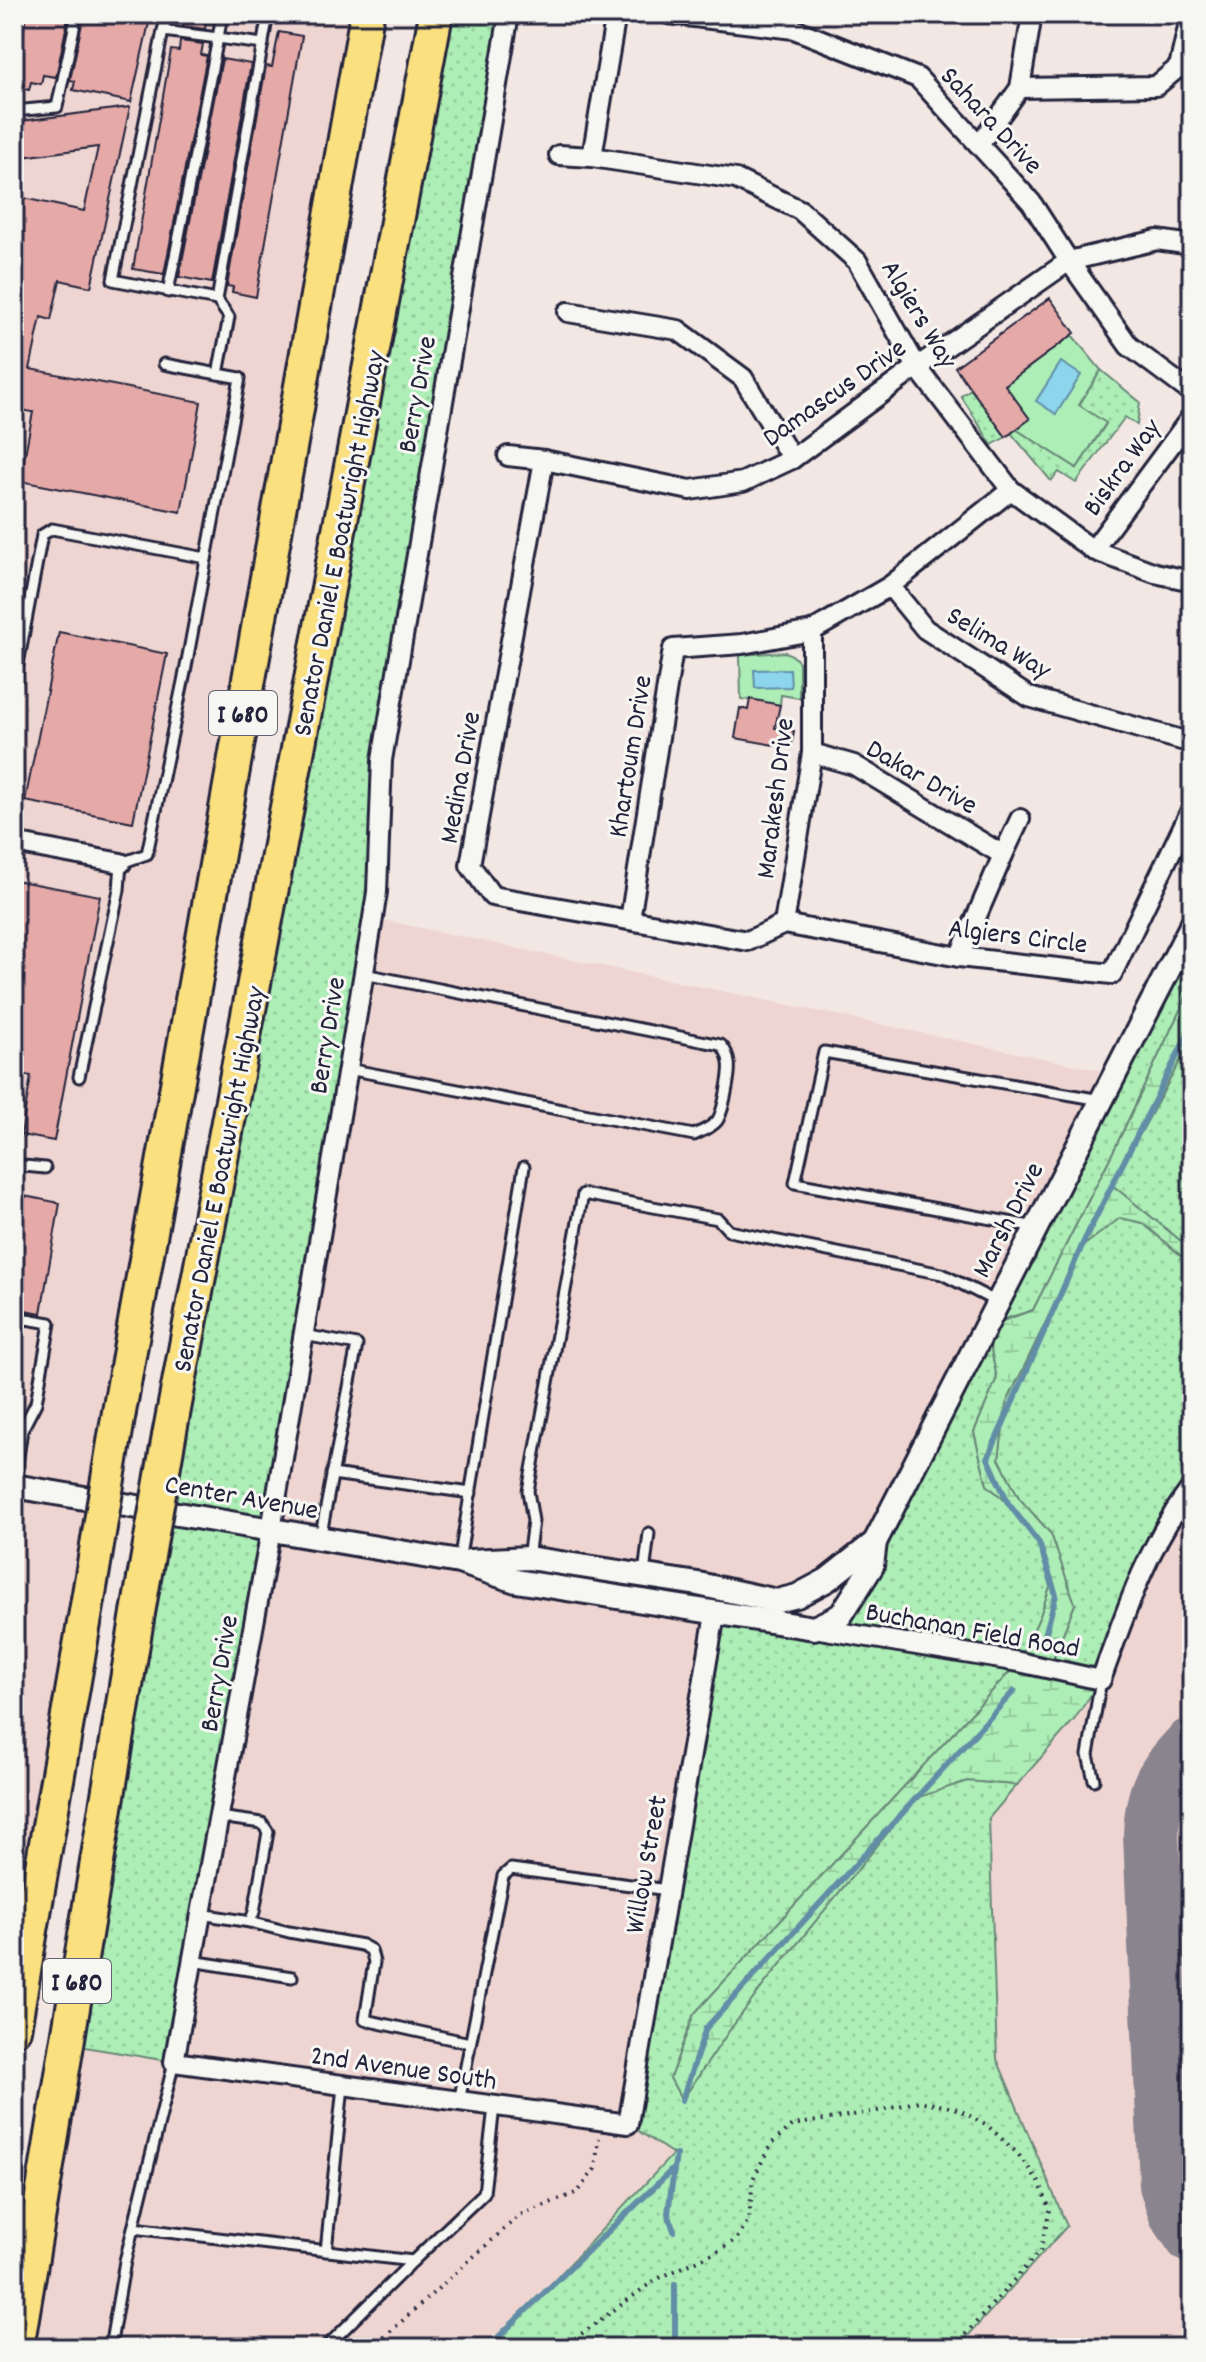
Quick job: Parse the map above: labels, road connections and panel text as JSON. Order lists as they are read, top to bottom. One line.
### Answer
{"streets":{"highway":["Senator Daniel E Boatwright Highway","I 680"],"street":["Sahara Drive","Algiers Way","Damascus Drive","Berry Drive","Biskra Way","Selima Way","Khartoum Drive","Dakar Drive","Medina Drive","Marakesh Drive","Algiers Circle","Marsh Drive","Center Avenue","Buchanan Field Road","Willow Street","2nd Avenue South"]},"crossings":[["Sahara Drive","Damascus Drive"],["Algiers Way","Damascus Drive"],["Algiers Way","Biskra Way"],["Algiers Way","Khartoum Drive"],["Damascus Drive","Medina Drive"],["Berry Drive","Center Avenue"],["Berry Drive","2nd Avenue South"],["Selima Way","Khartoum Drive"],["Khartoum Drive","Medina Drive"],["Khartoum Drive","Marakesh Drive"],["Dakar Drive","Marakesh Drive"],["Medina Drive","Marakesh Drive"],["Medina Drive","Algiers Circle"],["Marakesh Drive","Algiers Circle"],["Marsh Drive","Center Avenue"],["Marsh Drive","Buchanan Field Road"],["Center Avenue","Buchanan Field Road"],["Center Avenue","Willow Street"],["Willow Street","2nd Avenue South"]]}
